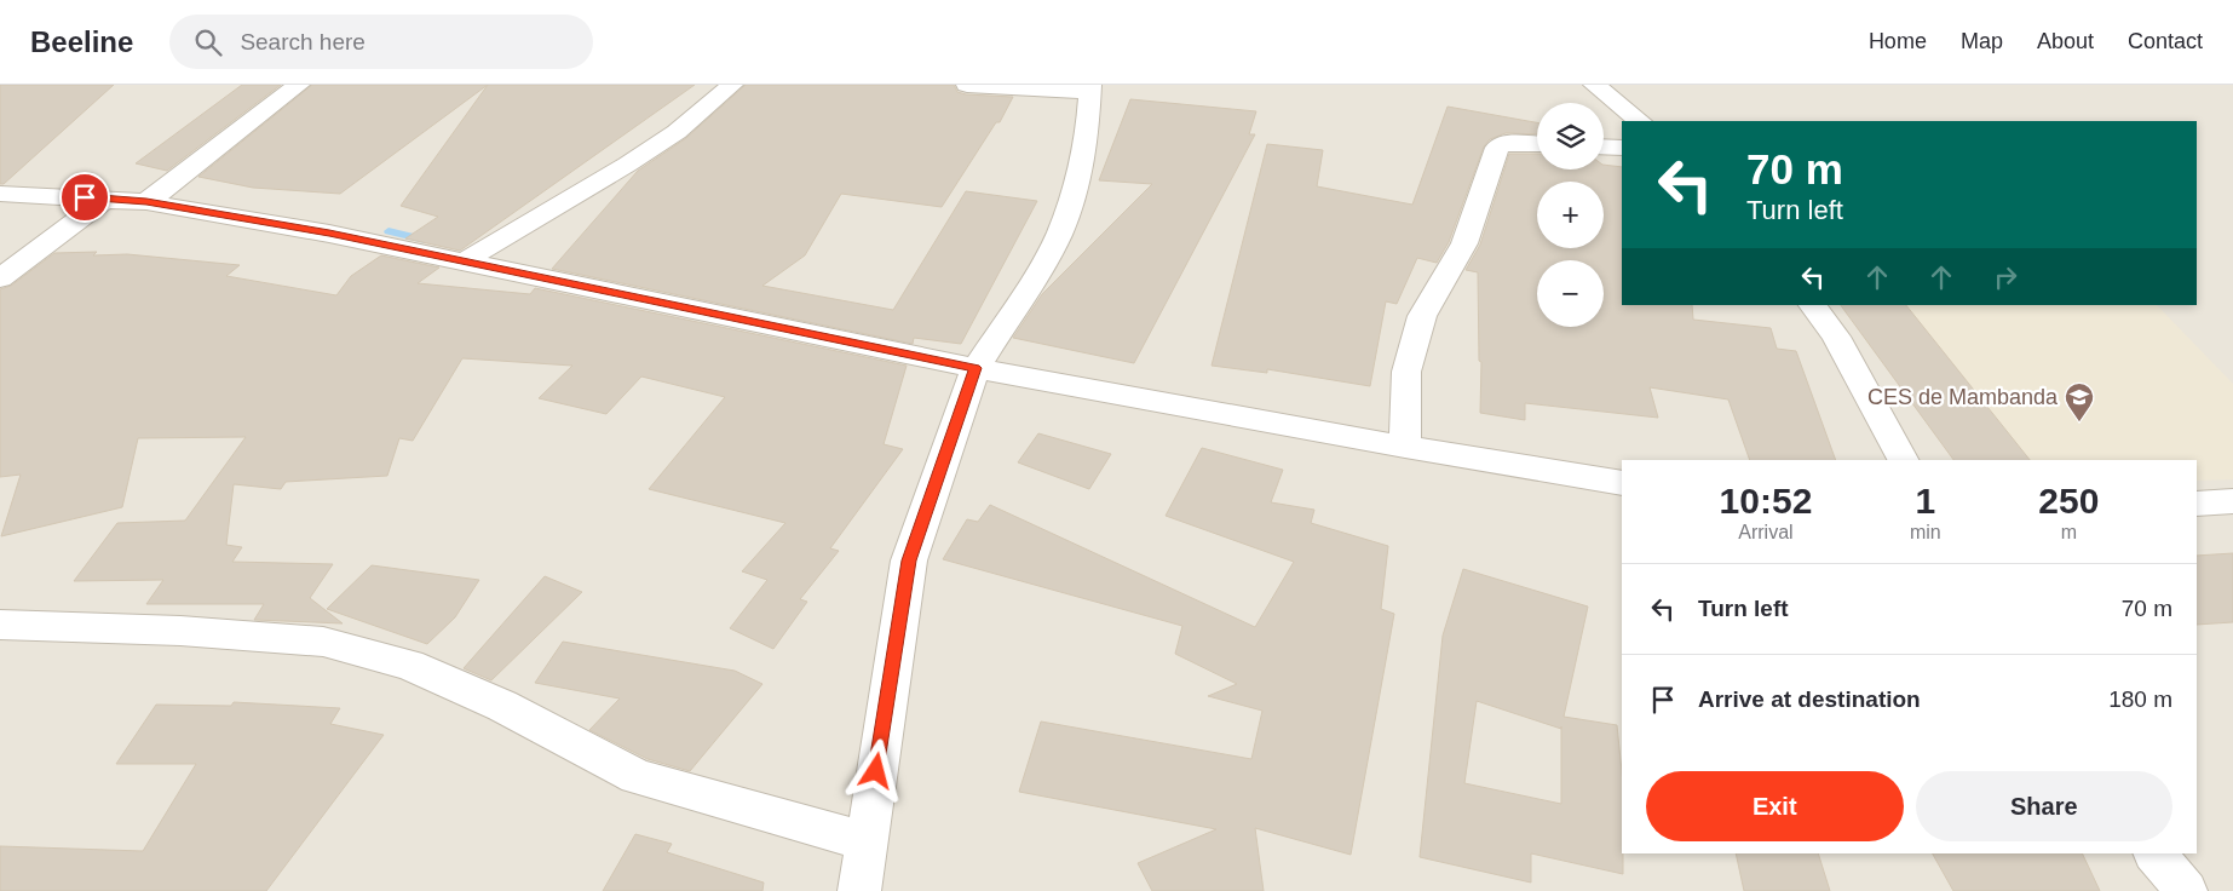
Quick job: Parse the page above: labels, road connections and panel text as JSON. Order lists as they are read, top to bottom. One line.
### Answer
{"places":{"school or university":["CES de Mambanda"]},"page":{"header":"Beeline","search":"Search here","nav":["Home","Map","About","Contact"],"map_buttons":["+","−"],"turn":["70 m","Turn left"],"eta":["10:52","Arrival","1","min","250","m"],"list":[{"name":"Turn left","value":"70 m"},{"name":"Arrive at destination","value":"180 m"}],"buttons":["Exit","Share"]}}
